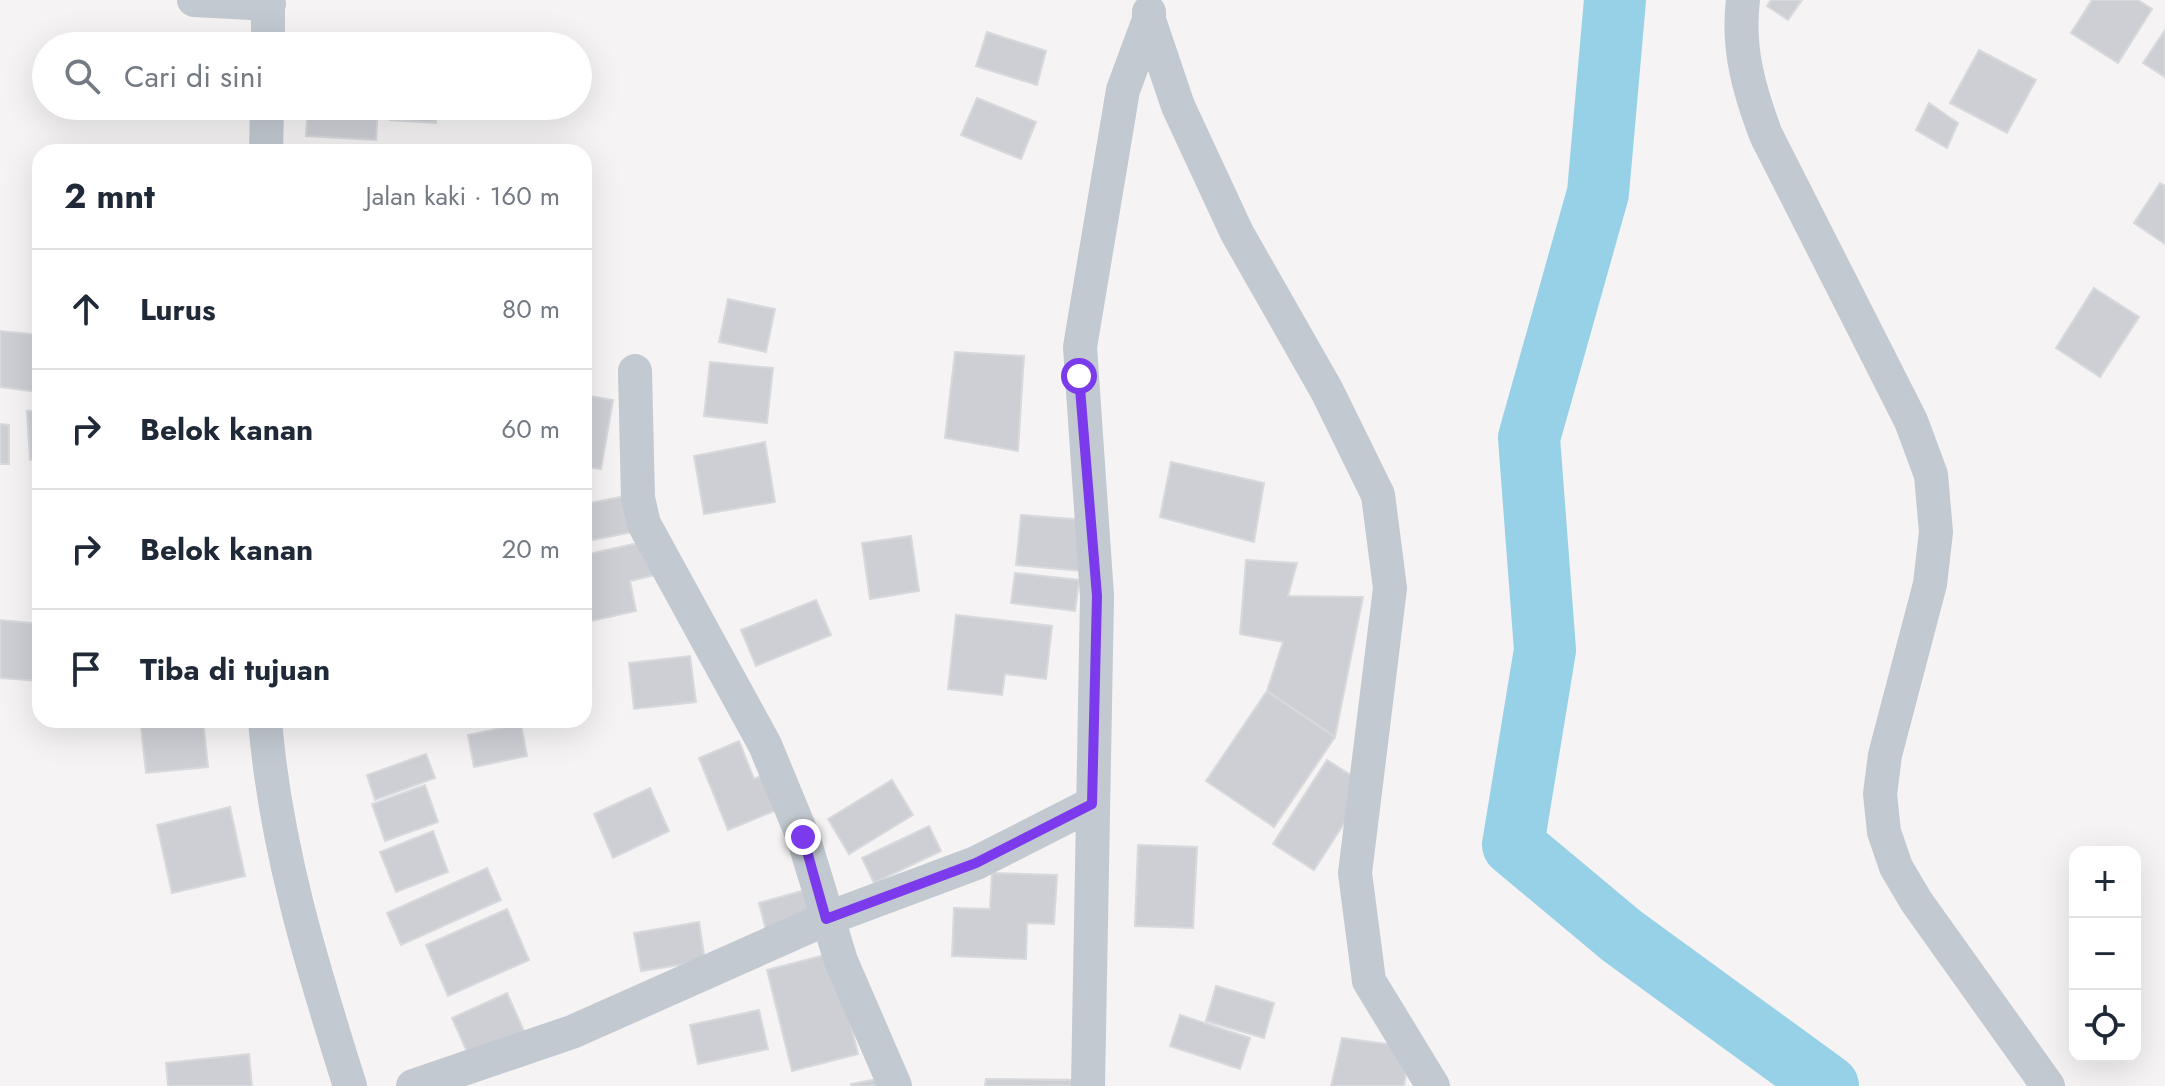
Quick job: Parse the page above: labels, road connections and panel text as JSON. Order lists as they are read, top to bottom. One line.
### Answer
{"page":{"search":"Cari di sini","heading":["2 mnt","Jalan kaki · 160 m"],"list":[["Lurus","80 m"],["Belok kanan","60 m"],["Belok kanan","20 m"],"Tiba di tujuan"],"map_buttons":["+","−"]}}
